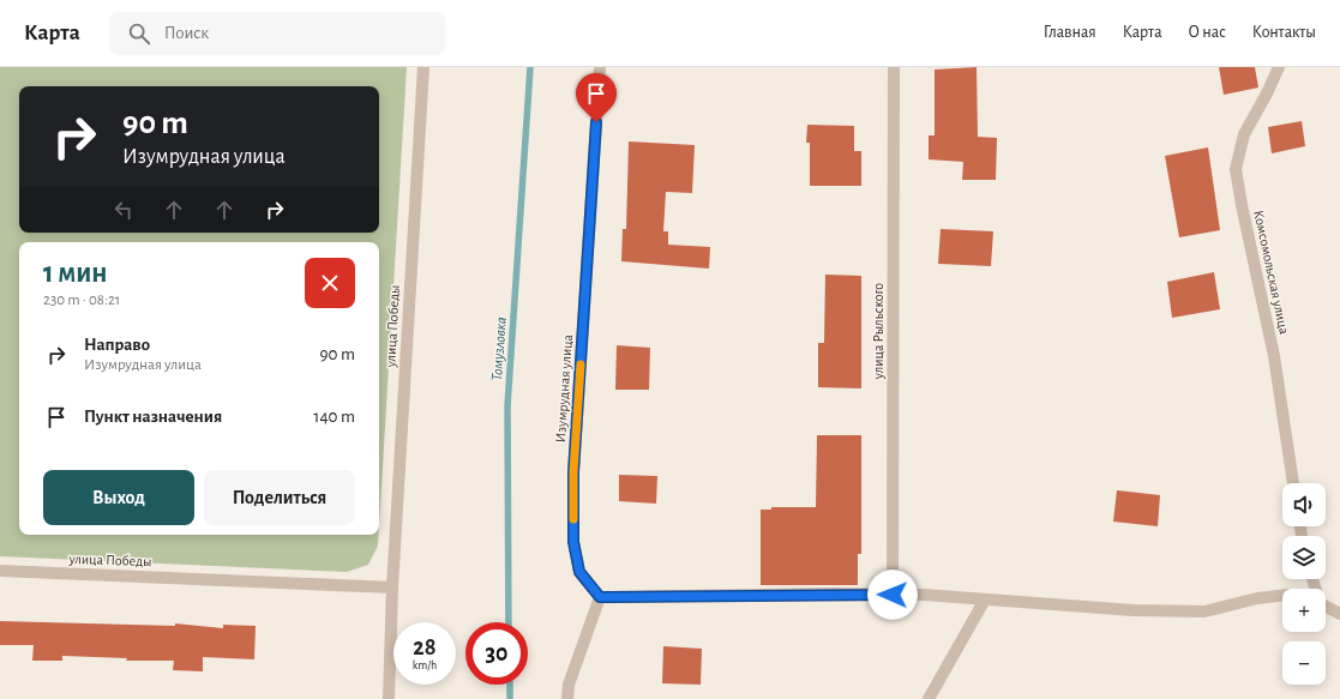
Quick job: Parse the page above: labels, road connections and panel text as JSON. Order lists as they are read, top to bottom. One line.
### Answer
{"streets":{"street":["Комсомольская улица","улица Победы","улица Рыльского","Изумрудная улица"]},"water":["Томузловка"],"page":{"header":"Карта","search":"Поиск","nav":["Главная","Карта","О нас","Контакты"],"turn":["90 m","Изумрудная улица"],"heading":["1 мин","230 m · 08:21"],"list":[{"name":"Направо","note":"Изумрудная улица","value":"90 m"},{"name":"Пункт назначения","value":"140 m"}],"buttons":["Выход","Поделиться"],"map_buttons":["+","−"],"speed":"28 km/h","limit":"30"}}
